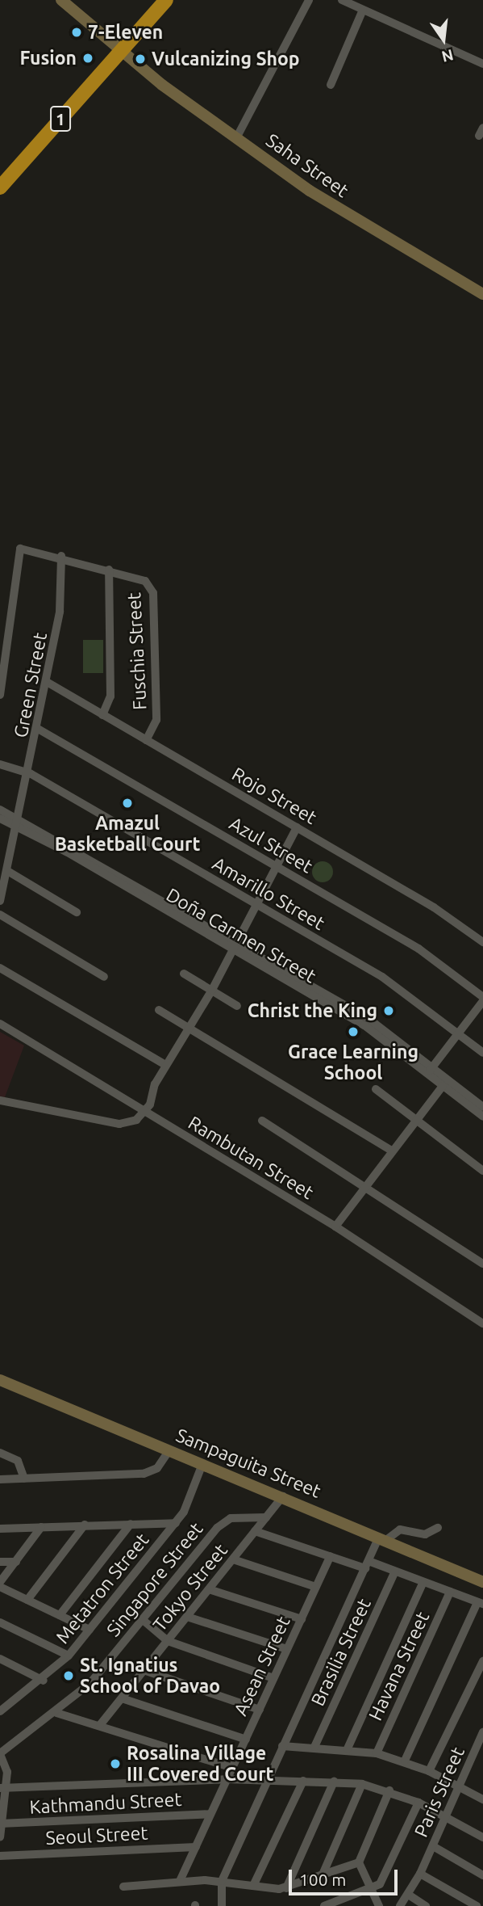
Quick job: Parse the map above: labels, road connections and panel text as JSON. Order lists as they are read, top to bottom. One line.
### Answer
{"streets":{"highway":["1"],"street":["Saha Street","Fuschia Street","Green Street","Rojo Street","Azul Street","Amarillo Street","Doña Carmen Street","Rambutan Street","Sampaguita Street","Singapore Street","Tokyo Street","Metatron Street","Brasilia Street","Asean Street","Havana Street","Paris Street","Kathmandu Street","Seoul Street"]},"crossings":[["1","Saha Street"],["Fuschia Street","Green Street"],["Fuschia Street","Rojo Street"],["Green Street","Rojo Street"],["Green Street","Azul Street"],["Green Street","Amarillo Street"],["Green Street","Doña Carmen Street"],["Sampaguita Street","Tokyo Street"],["Sampaguita Street","Metatron Street"],["Singapore Street","Tokyo Street"],["Asean Street","Kathmandu Street"],["Asean Street","Seoul Street"]],"places":["7-Eleven","Fusion","Vulcanizing Shop","Amazul Basketball Court","Christ the King","Grace Learning School","St. Ignatius School of Davao","Rosalina Village III Covered Court"],"scale_bar":"100 m","north":"bottom"}
